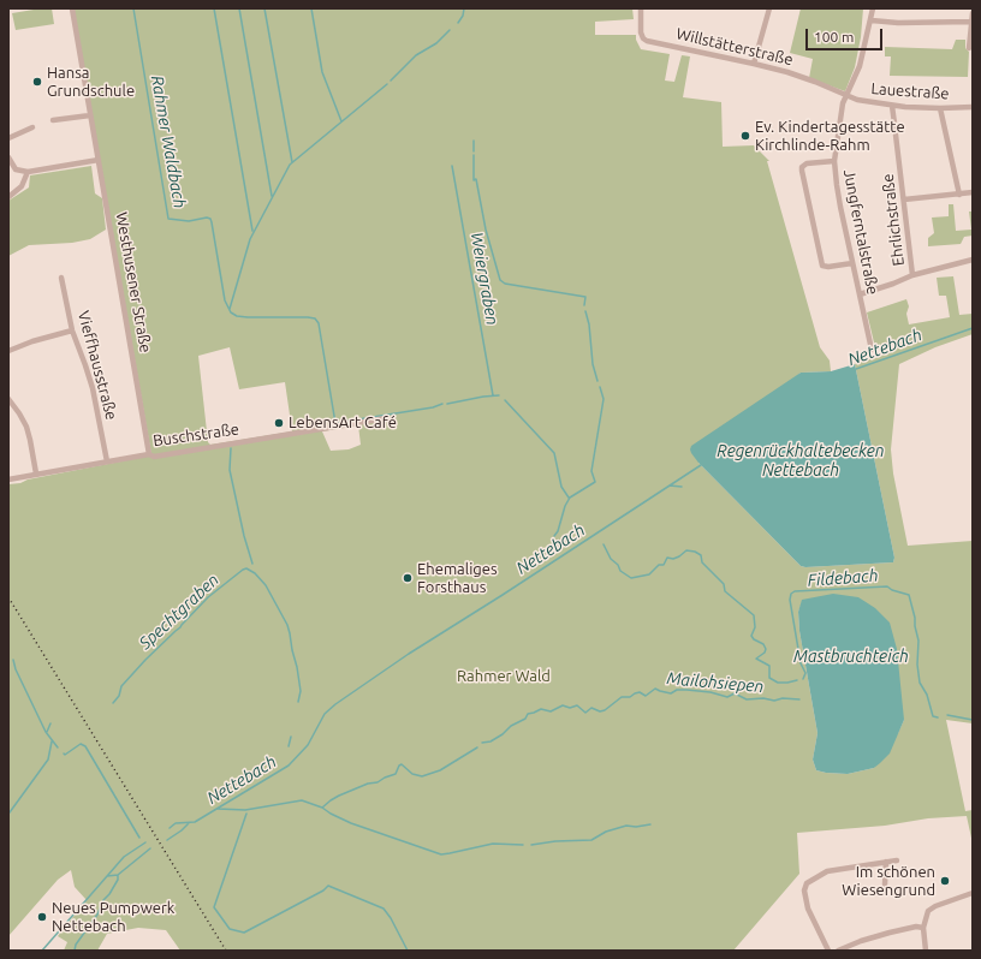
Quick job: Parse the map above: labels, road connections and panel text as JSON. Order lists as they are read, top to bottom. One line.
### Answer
{"streets":{"street":["Willstätterstraße","Lauestraße","Ehrlichstraße","Jungferntalstraße","Westhusener Straße","Vieffhausstraße","Buschstraße"]},"crossings":[["Willstätterstraße","Lauestraße"],["Willstätterstraße","Jungferntalstraße"],["Lauestraße","Ehrlichstraße"],["Lauestraße","Jungferntalstraße"],["Westhusener Straße","Buschstraße"],["Vieffhausstraße","Buschstraße"]],"water":["Rahmer Waldbach","Weiergraben","Nettebach","Regenrückhaltebecken Nettebach","Fildebach","Spechtgraben","Mastbruchteich","Mailohsiepen"],"parks":["Rahmer Wald"],"places":["Hansa Grundschule","Ev. Kindertagesstätte Kirchlinde-Rahm","LebensArt Café","Ehemaliges Forsthaus","Im schönen Wiesengrund","Neues Pumpwerk Nettebach"],"scale_bar":"100 m"}
